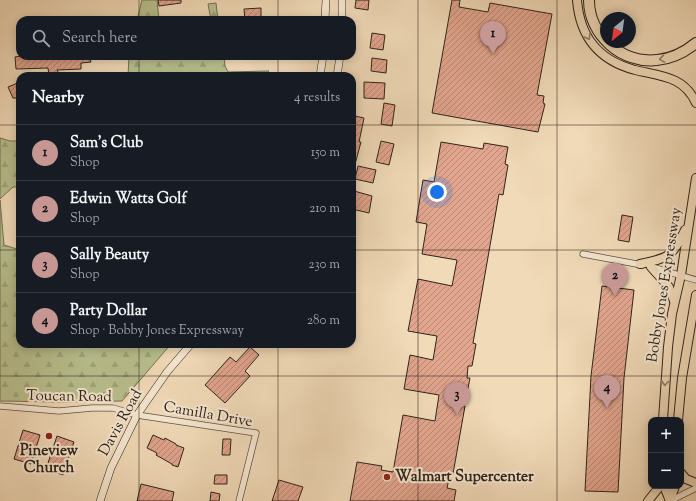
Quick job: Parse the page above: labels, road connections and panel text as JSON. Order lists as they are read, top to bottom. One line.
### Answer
{"streets":{"main road":["Bobby Jones Expressway","Davis Road"],"street":["Toucan Road","Camilla Drive"]},"crossings":[["Toucan Road","Camilla Drive"],["Toucan Road","Davis Road"],["Camilla Drive","Davis Road"]],"places":["Pineview Church","Walmart Supercenter"],"north":"bottom left","page":{"search":"Search here","pins":["1","2","4","3"],"heading":["Nearby","4 results"],"list":[{"mark":"1","name":"Sam's Club","note":"Shop","value":"150 m"},{"mark":"2","name":"Edwin Watts Golf","note":"Shop","value":"210 m"},{"mark":"3","name":"Sally Beauty","note":"Shop","value":"230 m"},{"mark":"4","name":"Party Dollar","note":"Shop · Bobby Jones Expressway","value":"280 m"}],"map_buttons":["+","−"]}}
